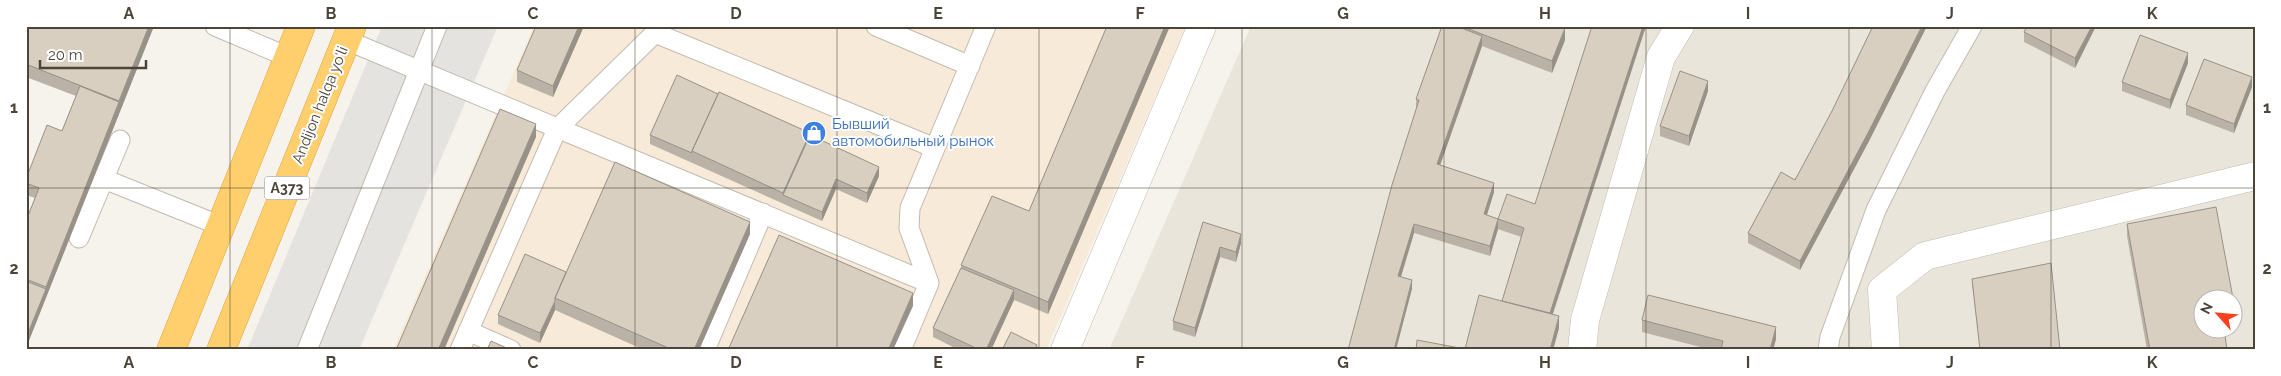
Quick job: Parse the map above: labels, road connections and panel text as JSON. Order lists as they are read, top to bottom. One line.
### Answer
{"streets":{"highway":["Andijon halqa yo‘li","A373"]},"places":{"shop":["Бывший автомобильный рынок"]},"scale_bar":"20 m","north":"top left","grid":{"columns":["A","B","C","D","E","F","G","H","I","J","K"],"rows":["1","2"]}}
